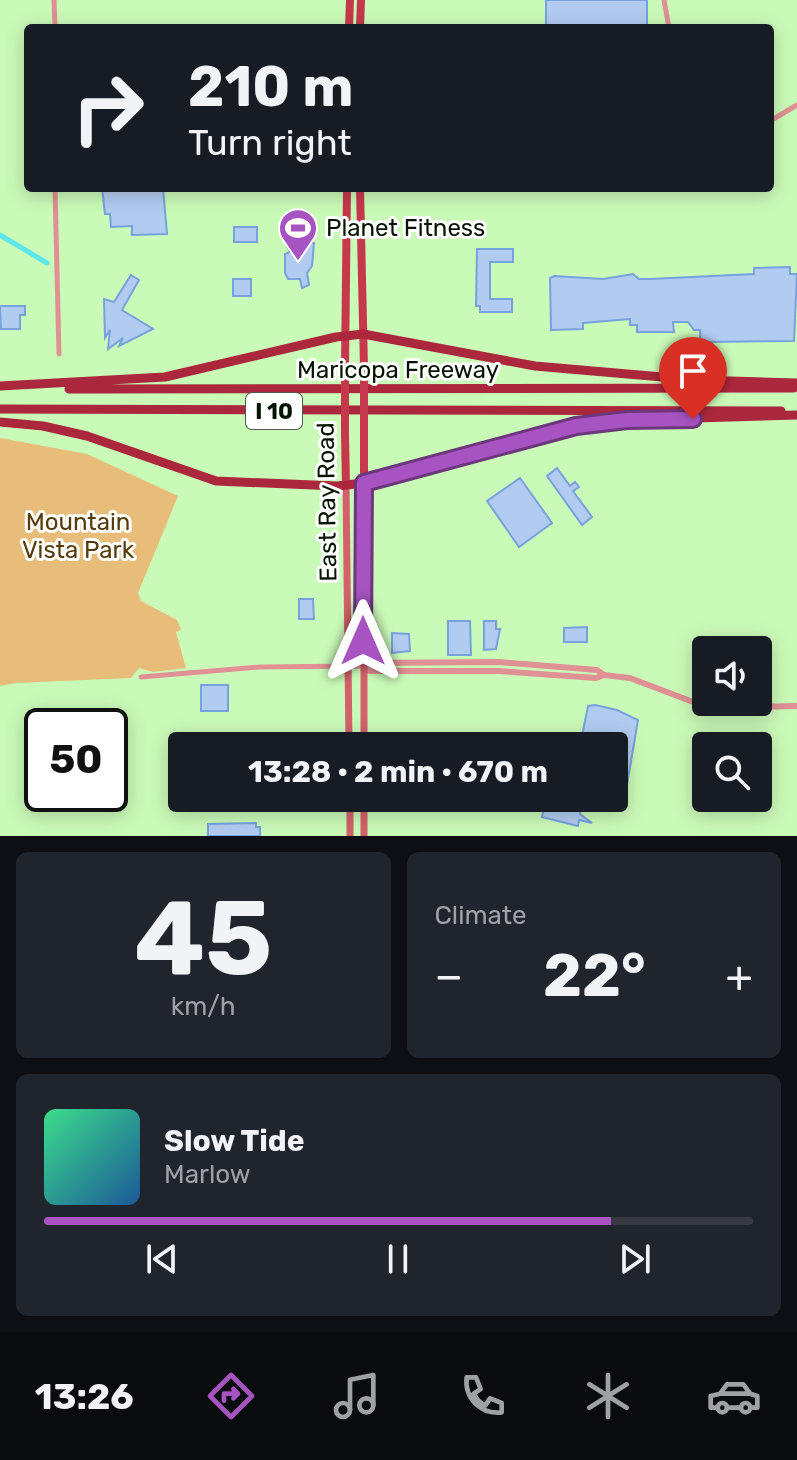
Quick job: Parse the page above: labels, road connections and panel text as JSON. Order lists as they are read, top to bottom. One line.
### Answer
{"streets":{"highway":["Maricopa Freeway","I 10"],"main road":["East Ray Road"]},"parks":["Mountain Vista Park"],"places":{"sports":["Planet Fitness"]},"page":{"turn":["210 m","Turn right"],"limit":"50","trip":"13:28 · 2 min · 670 m","tile":[["45","km/h"],"Climate"],"heat":["−","22°","+"],"song":["Slow Tide","Marlow"],"tabs":"13:26"}}
